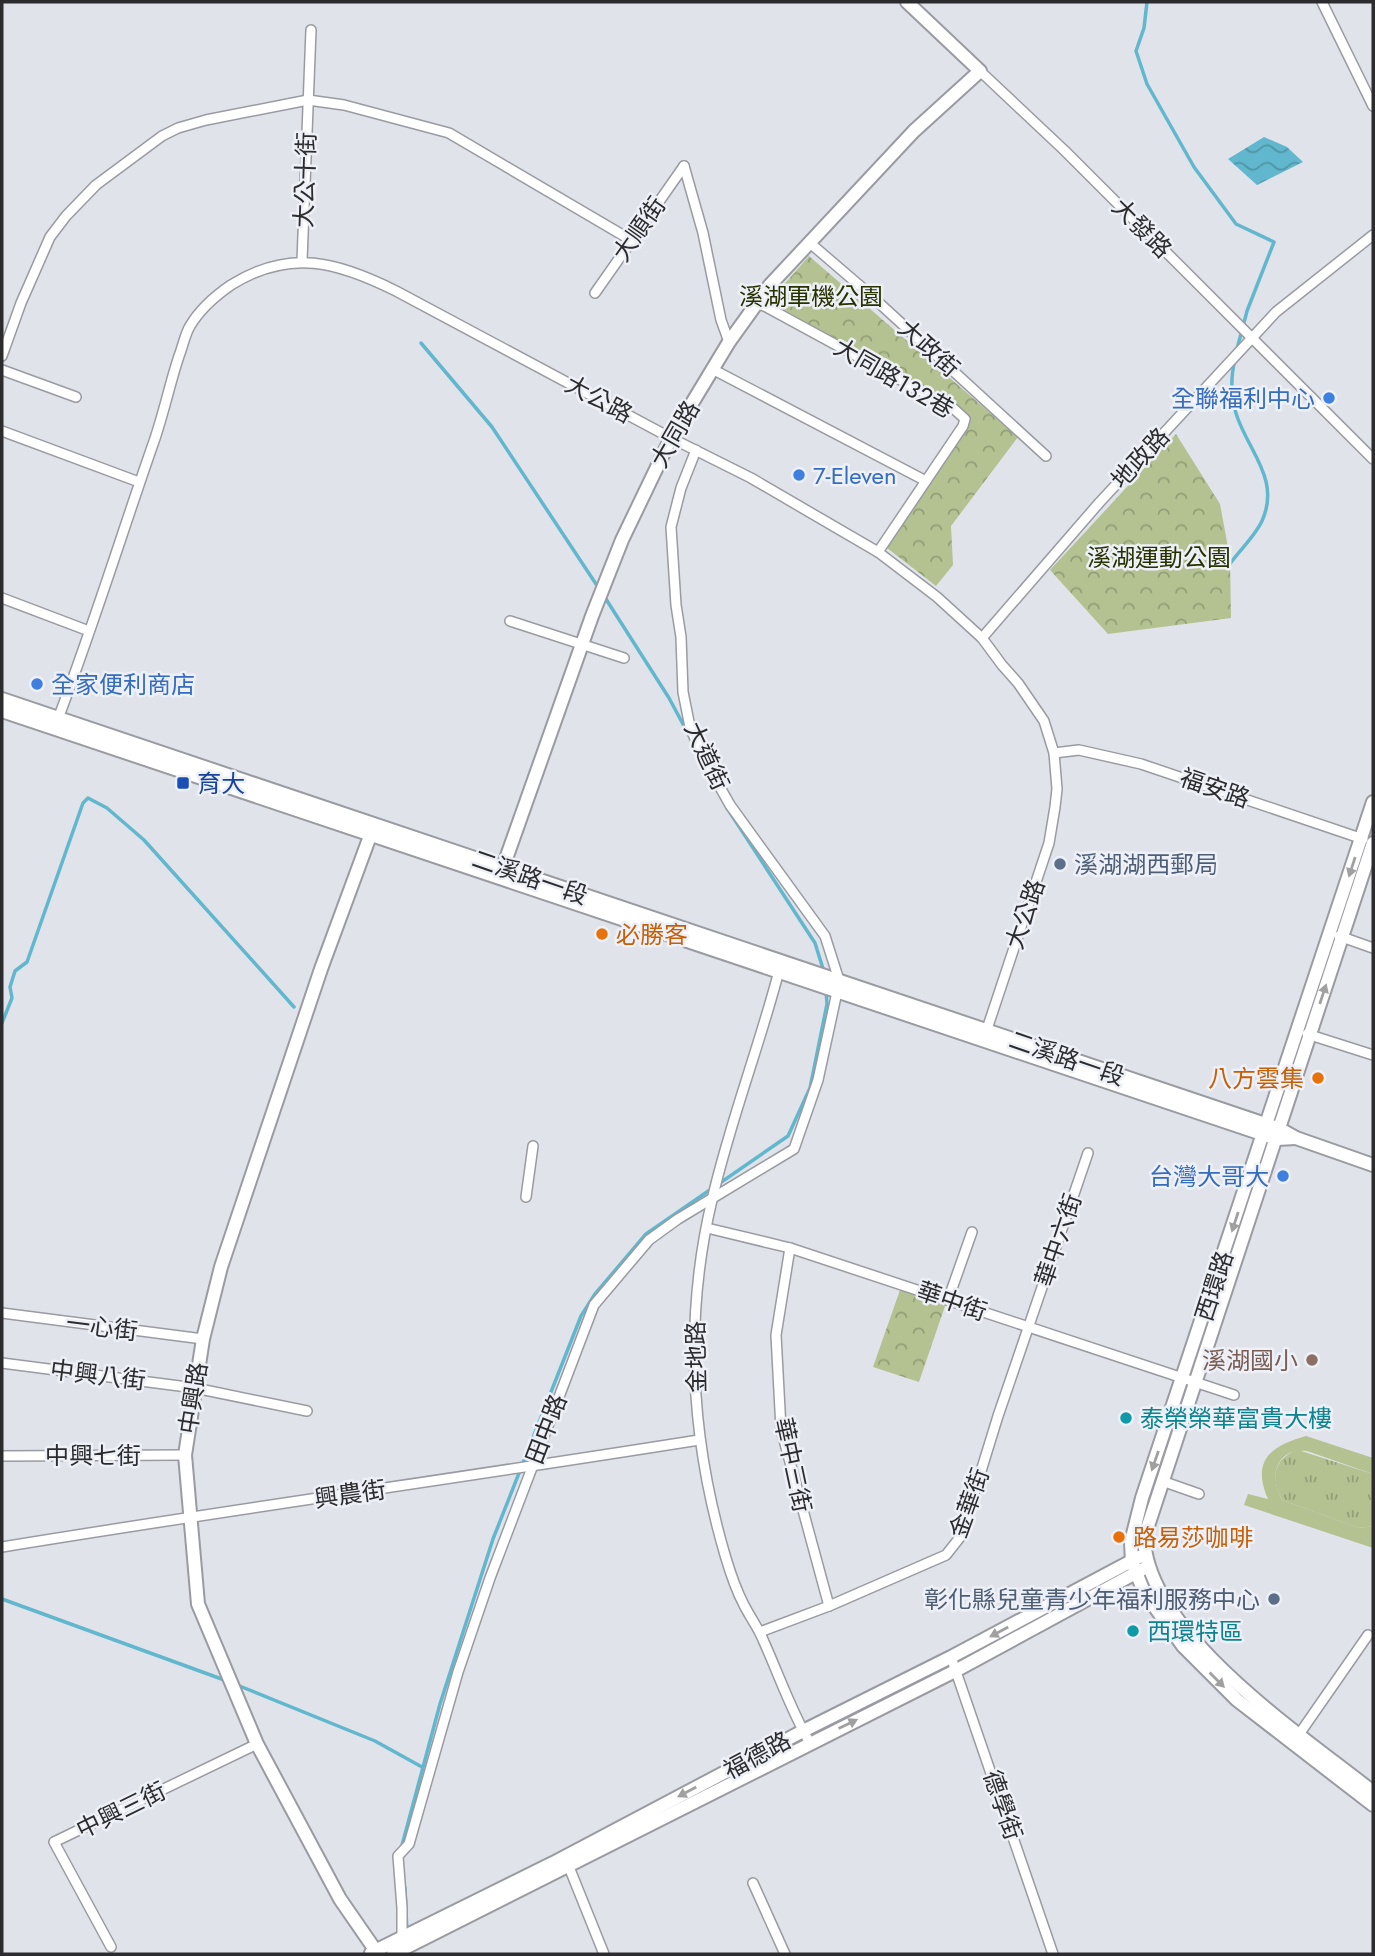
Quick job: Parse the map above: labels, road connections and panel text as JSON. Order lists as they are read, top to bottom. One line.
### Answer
{"streets":{"street":["大公十街","大發路","大順街","大政街","大同路132巷","大公路","大同路","地政路","大道街","福安路","二溪路一段","華中六街","西環路","華中街","一心街","金地路","中興八街","中興路","田中路","中興七街","華中三街","興農街","金華街","福德路","德學街","中興三街"]},"crossings":[["大公十街","大公路"],["大發路","大同路"],["大發路","地政路"],["大順街","大同路"],["大政街","大同路"],["大同路132巷","大公路"],["大同路132巷","大同路"],["大公路","大同路"],["大公路","地政路"],["大公路","大道街"],["大公路","福安路"],["大公路","二溪路一段"],["大同路","二溪路一段"],["大道街","二溪路一段"],["大道街","田中路"],["福安路","西環路"],["二溪路一段","西環路"],["二溪路一段","金地路"],["二溪路一段","中興路"],["二溪路一段","田中路"],["華中六街","華中街"],["華中六街","金華街"],["西環路","華中街"],["西環路","福德路"],["華中街","金地路"],["華中街","華中三街"],["華中街","金華街"],["一心街","中興路"],["金地路","田中路"],["金地路","興農街"],["金地路","福德路"],["中興八街","中興路"],["中興路","中興七街"],["中興路","興農街"],["中興路","福德路"],["中興路","中興三街"],["田中路","興農街"],["田中路","福德路"],["華中三街","金華街"],["福德路","德學街"]],"parks":["溪湖軍機公園","溪湖運動公園"],"places":{"other":["全聯福利中心","7-Eleven","全家便利商店","溪湖湖西郵局","必勝客","八方雲集","台灣大哥大","溪湖國小","泰榮榮華富貴大樓","路易莎咖啡","彰化縣兒童青少年福利服務中心","西環特區"],"transit":["育大"]}}
